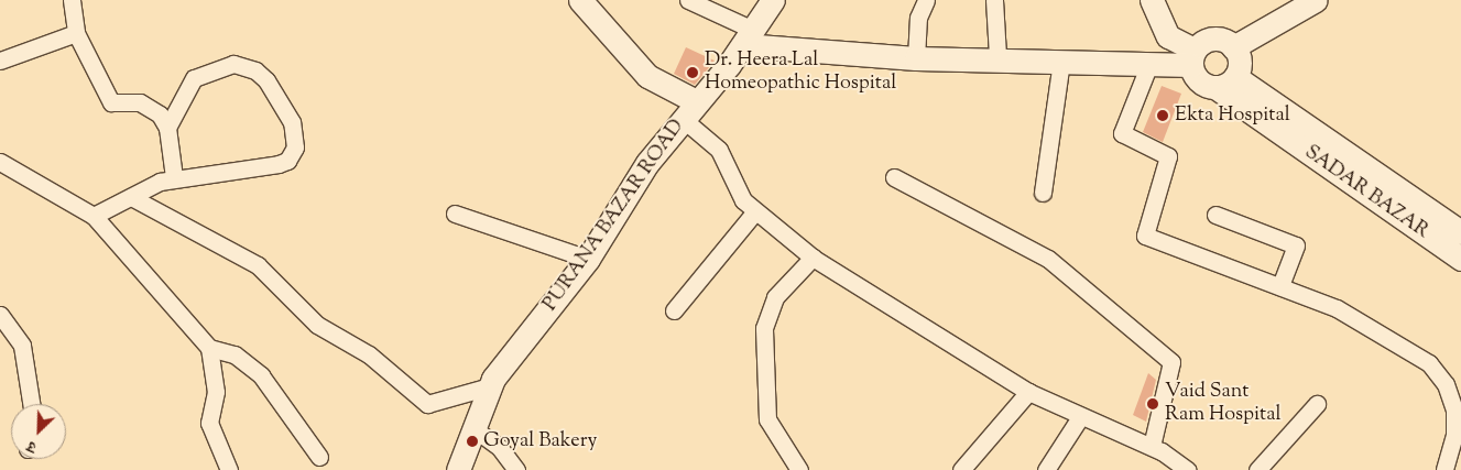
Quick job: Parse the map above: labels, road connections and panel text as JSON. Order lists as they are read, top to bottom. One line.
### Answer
{"streets":{"street":["SADAR BAZAR","PURANA BAZAR ROAD"]},"places":["Dr. Heera Lal Homeopathic Hospital","Ekta Hospital","Vaid Sant Ram Hospital","Goyal Bakery"],"north":"bottom left"}
